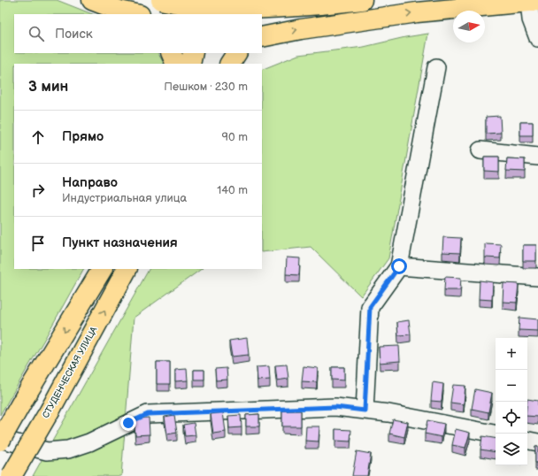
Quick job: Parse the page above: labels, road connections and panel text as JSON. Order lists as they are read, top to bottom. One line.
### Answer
{"streets":{"main road":["СТУДЕНЧЕСКАЯ УЛИЦА"]},"north":"right","page":{"search":"Поиск","heading":["3 мин","Пешком · 230 m"],"list":[["Прямо","90 m"],["Направо","Индустриальная улица","140 m"],"Пункт назначения"],"map_buttons":["+","−"]}}
